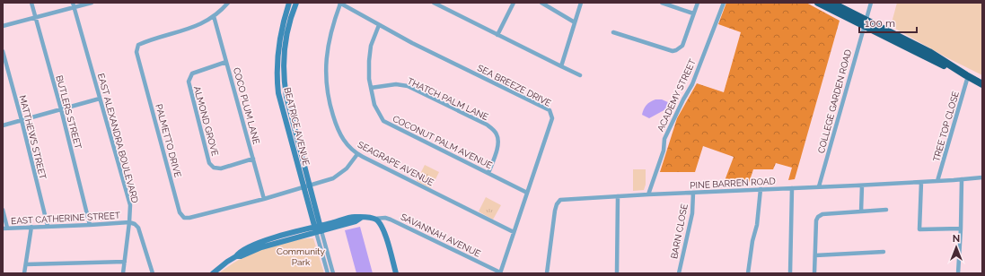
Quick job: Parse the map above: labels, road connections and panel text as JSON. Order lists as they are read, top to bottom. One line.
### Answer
{"streets":{"main road":["BEATRICE AVENUE"],"street":["SEA BREEZE DRIVE","ACADEMY STREET","THATCH PALM LANE","COLLEGE GARDEN ROAD","COCO PLUM LANE","BUTLERS STREET","ALMOND GROVE","TREE TOP CLOSE","MATTHEWS STREET","EAST ALEXANDRA BOULEVARD","PALMETTO DRIVE","COCONUT PALM AVENUE","SEAGRAPE AVENUE","PINE BARREN ROAD","EAST CATHERINE STREET","BARN CLOSE","SAVANNAH AVENUE"]},"crossings":[["SEA BREEZE DRIVE","COCONUT PALM AVENUE"],["SEA BREEZE DRIVE","SEAGRAPE AVENUE"],["SEA BREEZE DRIVE","SAVANNAH AVENUE"],["ACADEMY STREET","PINE BARREN ROAD"],["THATCH PALM LANE","COCONUT PALM AVENUE"],["COLLEGE GARDEN ROAD","PINE BARREN ROAD"],["COCO PLUM LANE","ALMOND GROVE"],["COCO PLUM LANE","PALMETTO DRIVE"],["BUTLERS STREET","EAST CATHERINE STREET"],["BEATRICE AVENUE","PALMETTO DRIVE"],["TREE TOP CLOSE","PINE BARREN ROAD"],["MATTHEWS STREET","EAST CATHERINE STREET"],["EAST ALEXANDRA BOULEVARD","EAST CATHERINE STREET"],["PALMETTO DRIVE","SEAGRAPE AVENUE"],["PINE BARREN ROAD","BARN CLOSE"]],"parks":["Community Park"],"scale_bar":"100 m","north":"top"}
